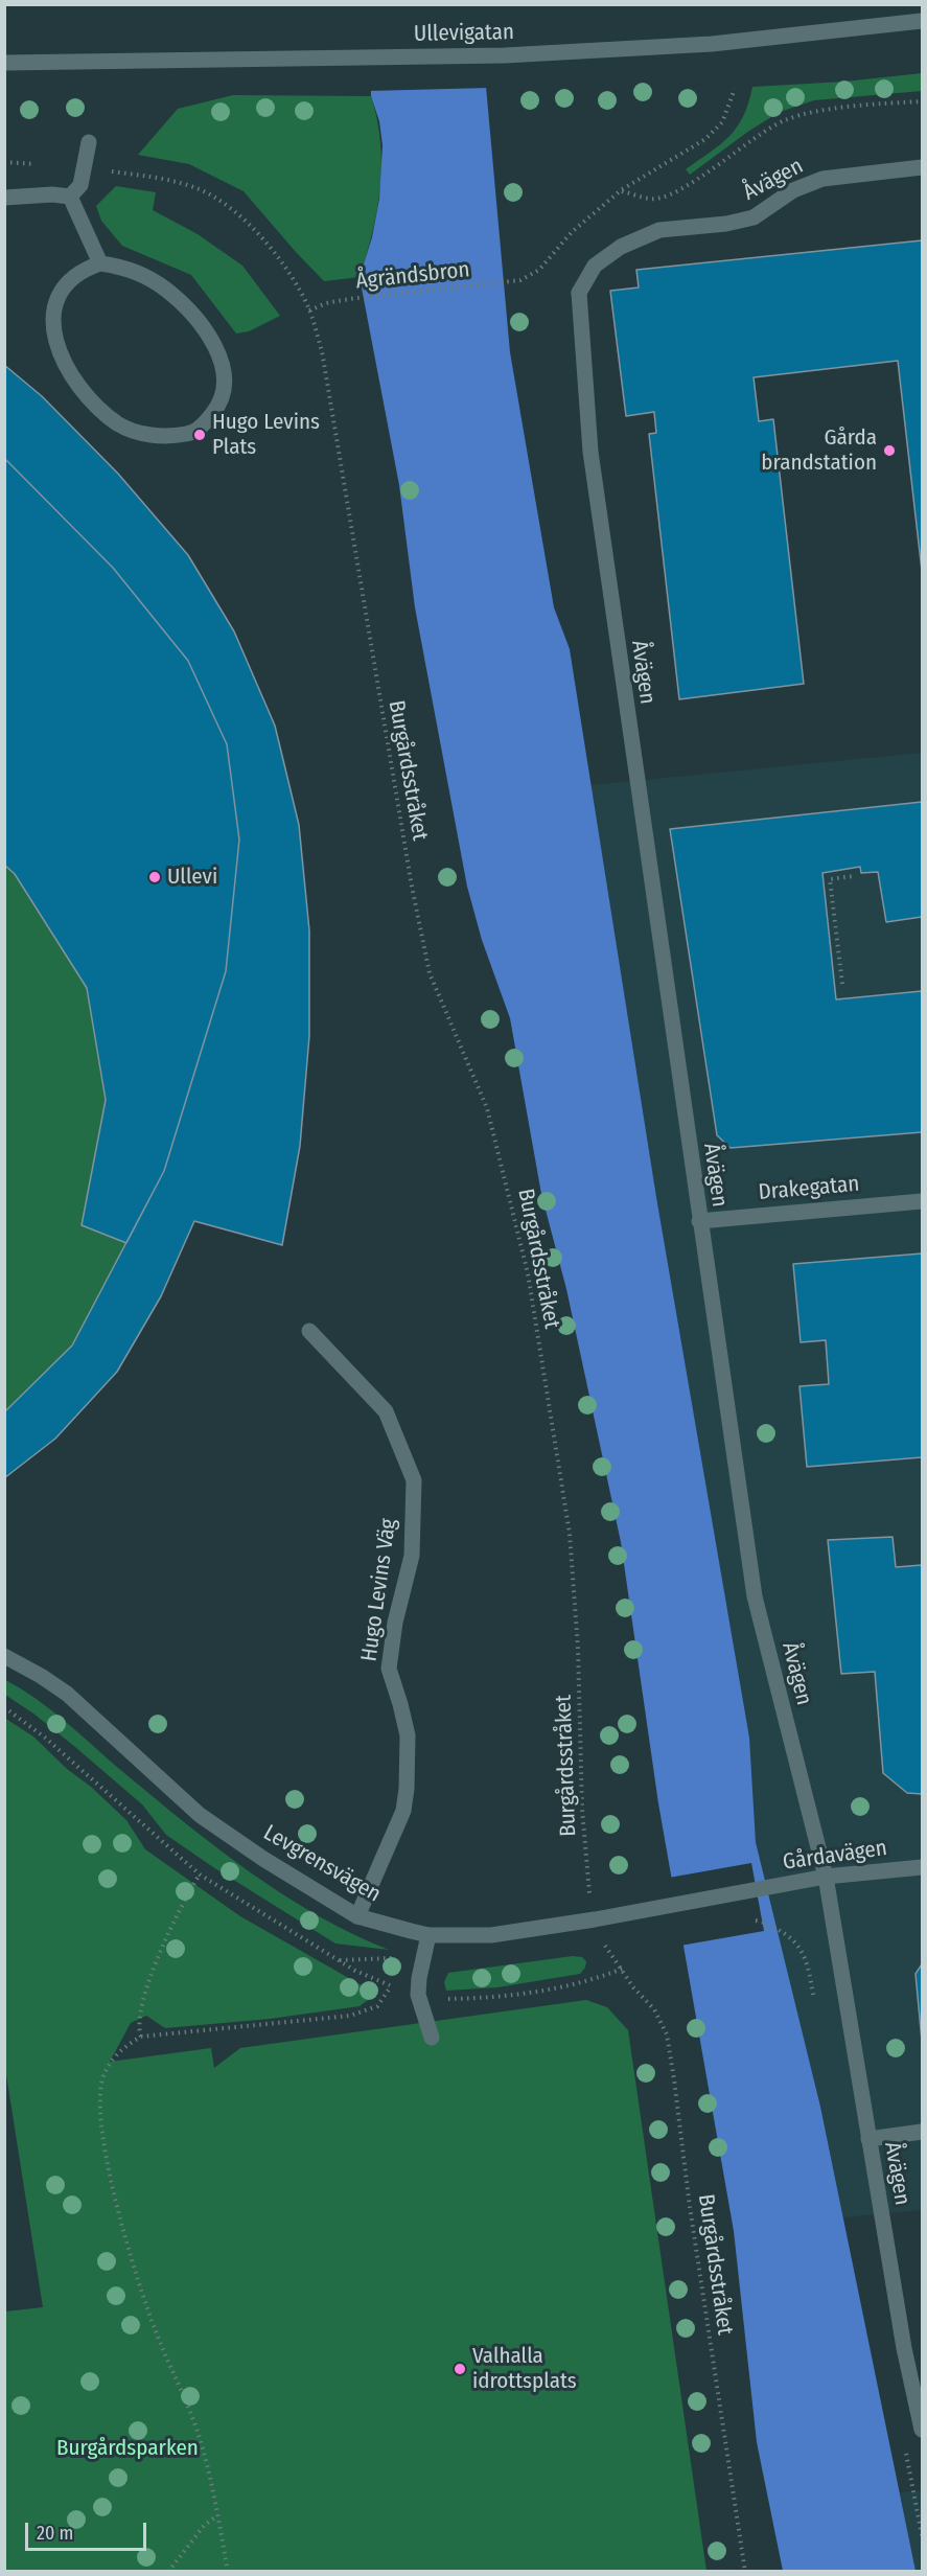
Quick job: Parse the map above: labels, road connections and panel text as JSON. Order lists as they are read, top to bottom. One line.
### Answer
{"streets":{"street":["Ullevigatan","Åvägen","Drakegatan","Hugo Levins Väg","Gårdavägen","Levgrensvägen"],"path":["Ågrändsbron","Burgårdsstråket"]},"crossings":[["Åvägen","Drakegatan"],["Åvägen","Gårdavägen"],["Ågrändsbron","Burgårdsstråket"],["Burgårdsstråket","Levgrensvägen"],["Hugo Levins Väg","Levgrensvägen"],["Gårdavägen","Levgrensvägen"]],"parks":["Burgårdsparken"],"places":["Hugo Levins Plats","Gårda brandstation","Ullevi","Valhalla idrottsplats"],"scale_bar":"20 m"}
